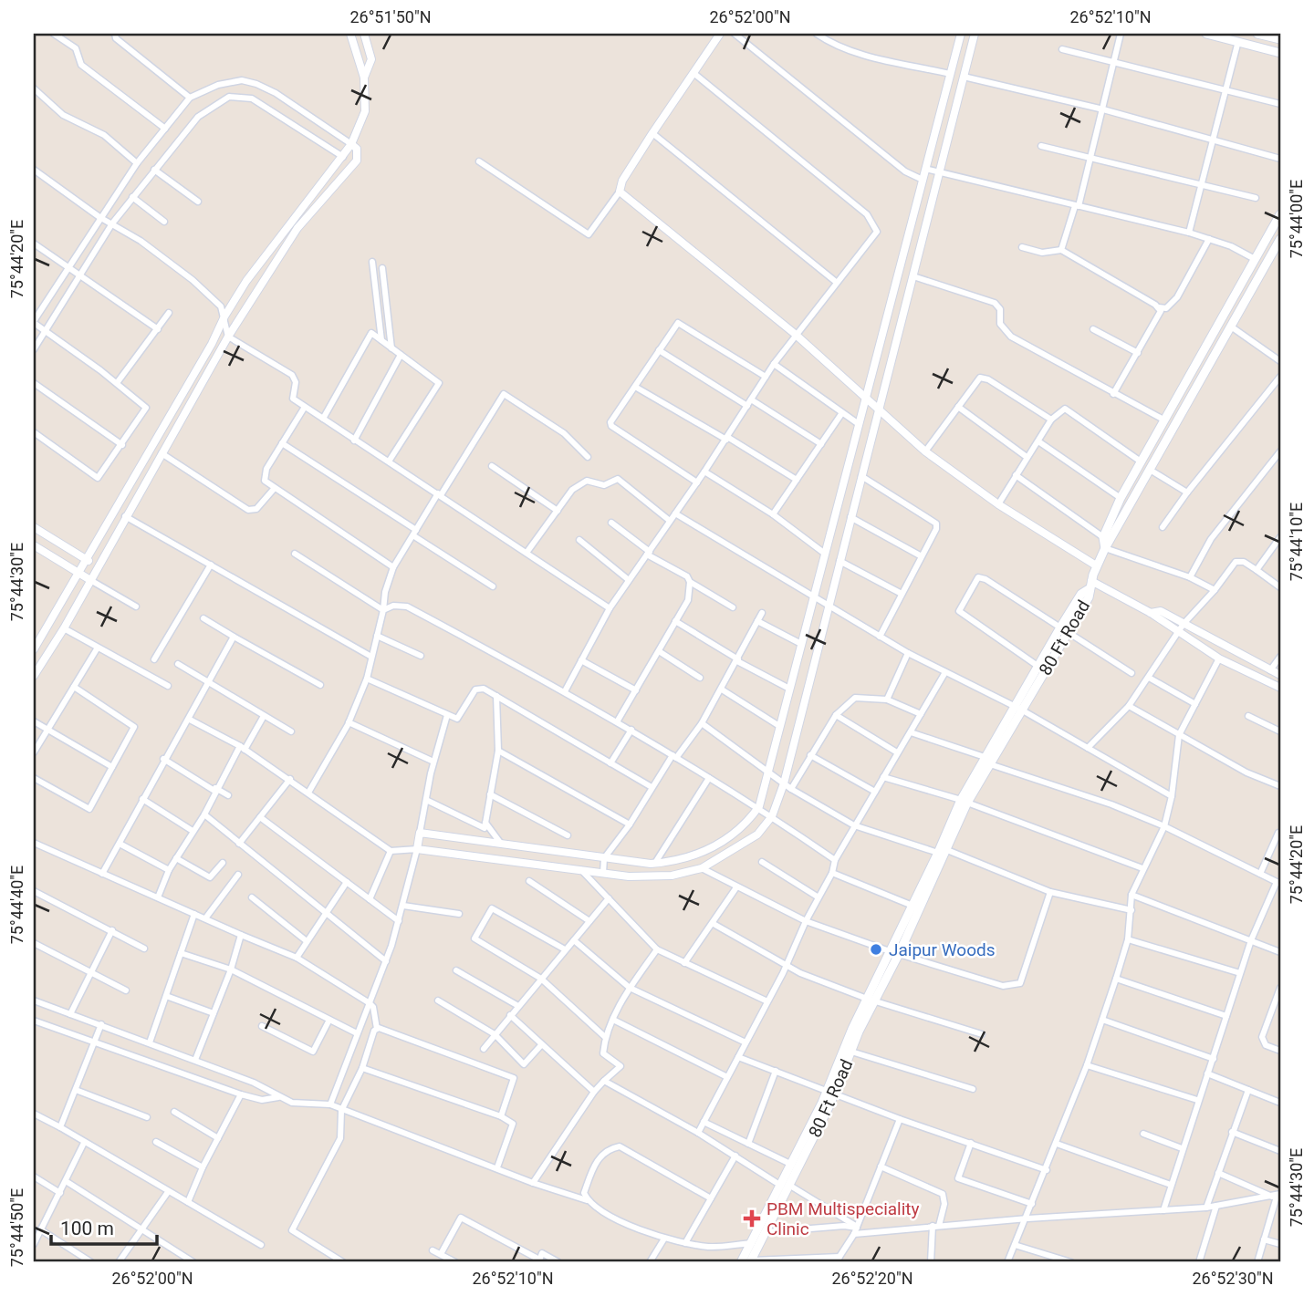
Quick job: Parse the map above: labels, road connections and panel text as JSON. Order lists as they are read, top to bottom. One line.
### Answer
{"streets":{"main road":["80 Ft Road"]},"places":{"other":["Jaipur Woods"],"health":["PBM Multispeciality Clinic"]},"scale_bar":"100 m","coordinates":["26°51'50\"N","26°52'00\"N","26°52'10\"N","75°44'00\"E","75°44'20\"E","75°44'10\"E","75°44'30\"E","75°44'40\"E","75°44'50\"E","26°52'20\"N","26°52'30\"N"]}
